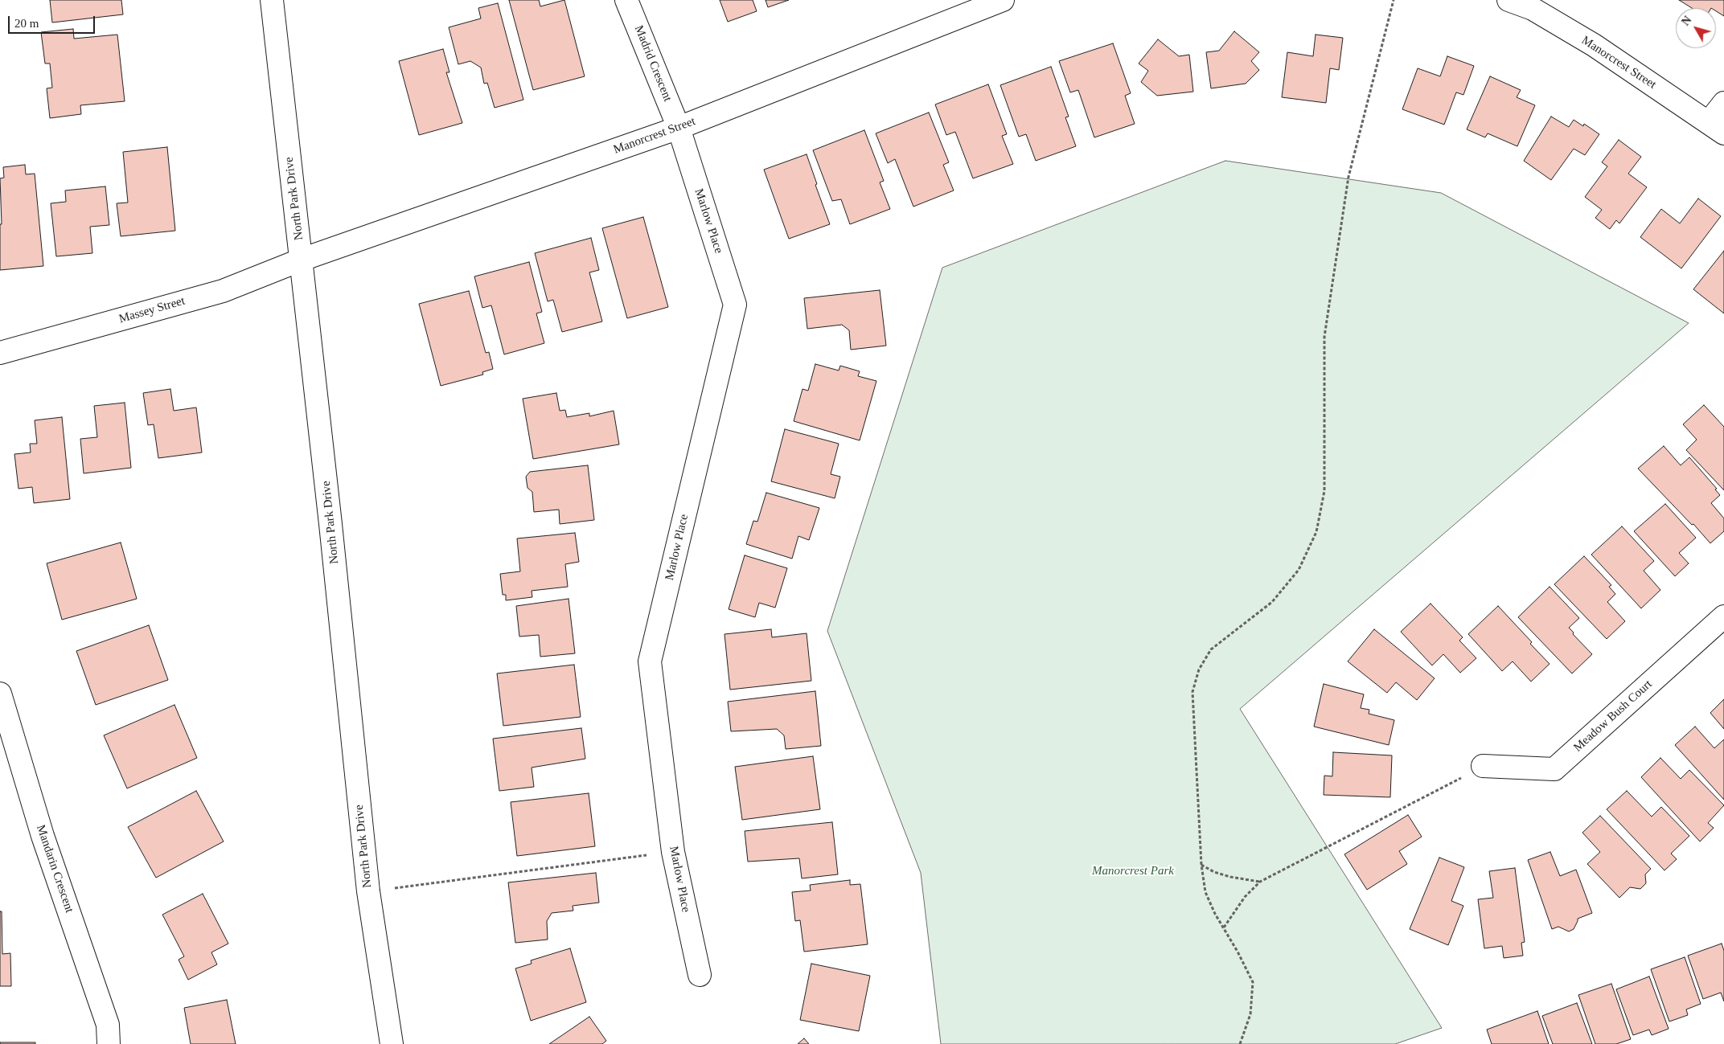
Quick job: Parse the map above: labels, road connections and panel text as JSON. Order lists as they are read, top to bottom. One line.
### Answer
{"streets":{"street":["Manorcrest Street","Madrid Crescent","North Park Drive","Marlow Place","Massey Street","Meadow Bush Court","Mandarin Crescent"]},"crossings":[["Manorcrest Street","Madrid Crescent"],["Manorcrest Street","North Park Drive"],["Manorcrest Street","Marlow Place"],["Manorcrest Street","Massey Street"],["Madrid Crescent","Marlow Place"],["North Park Drive","Massey Street"]],"parks":["Manorcrest Park"],"scale_bar":"20 m","north":"top left"}
